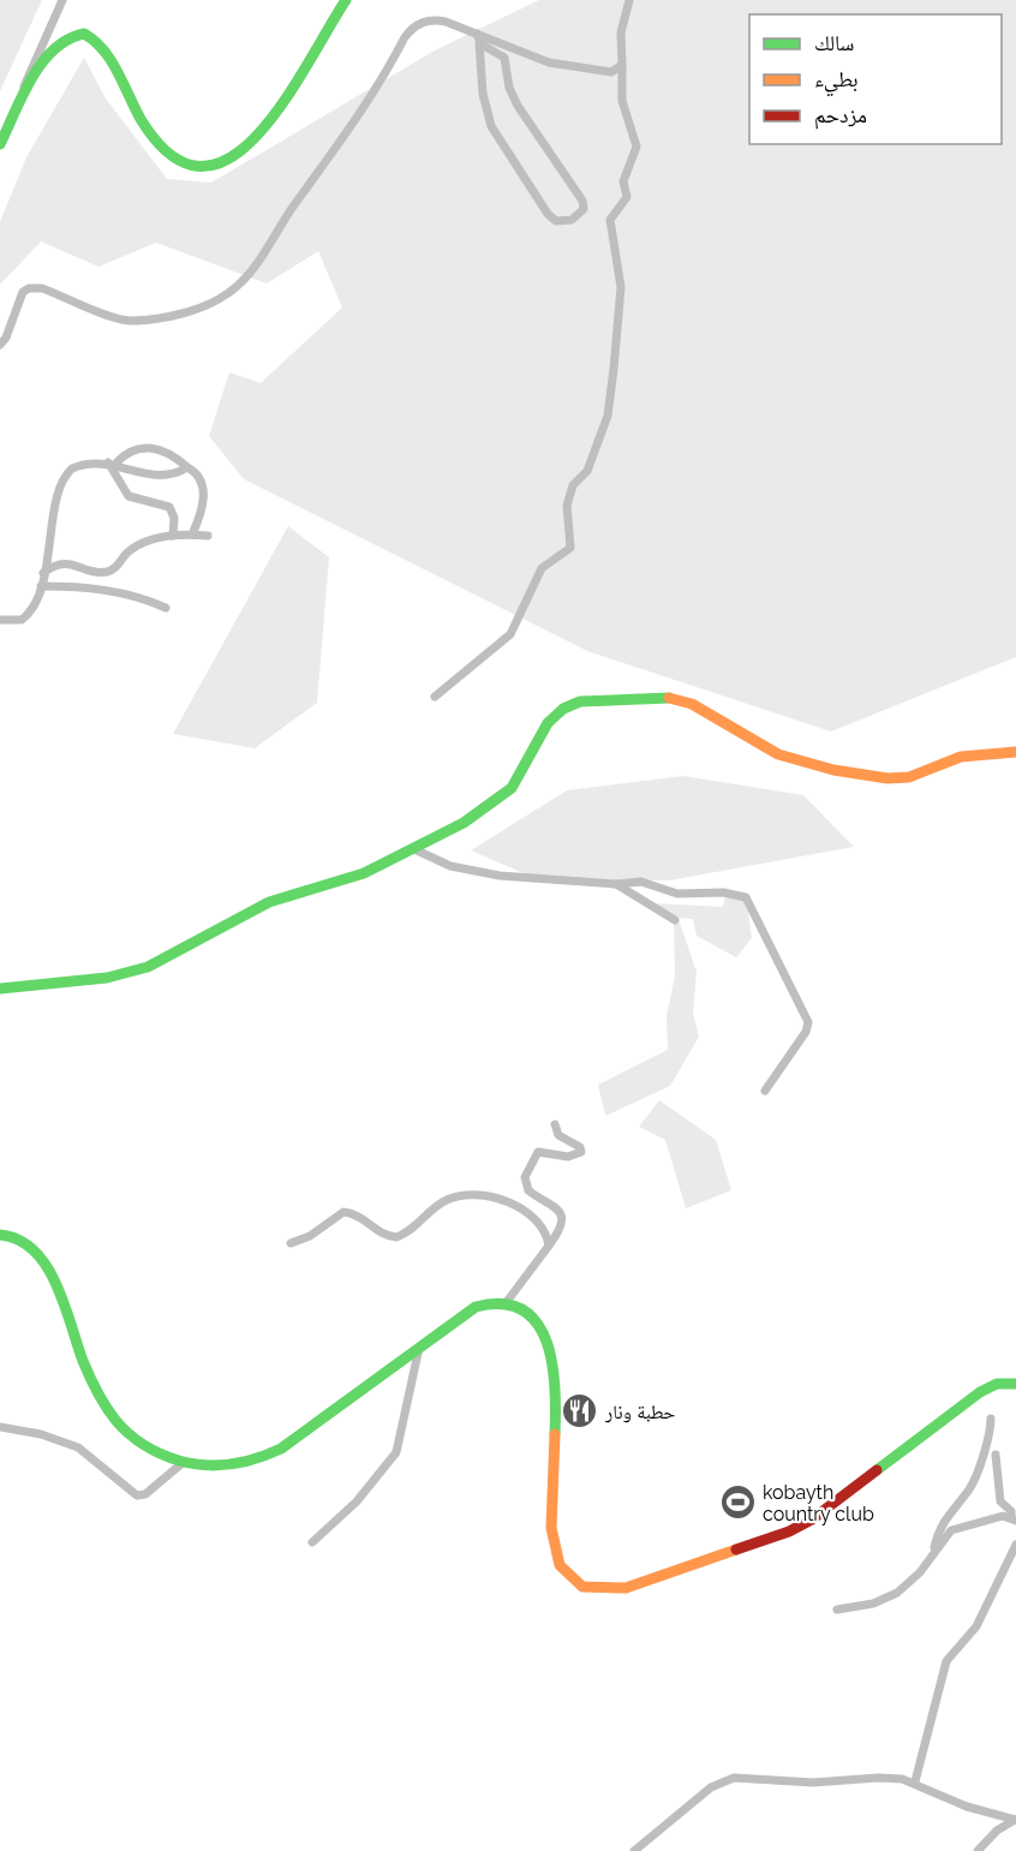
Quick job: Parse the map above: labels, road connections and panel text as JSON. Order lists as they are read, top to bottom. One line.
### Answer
{"places":{"restaurant":["حطبة ونار"],"sports":["kobayth country club"]},"legend":["سالك","بطيء","مزدحم"]}
